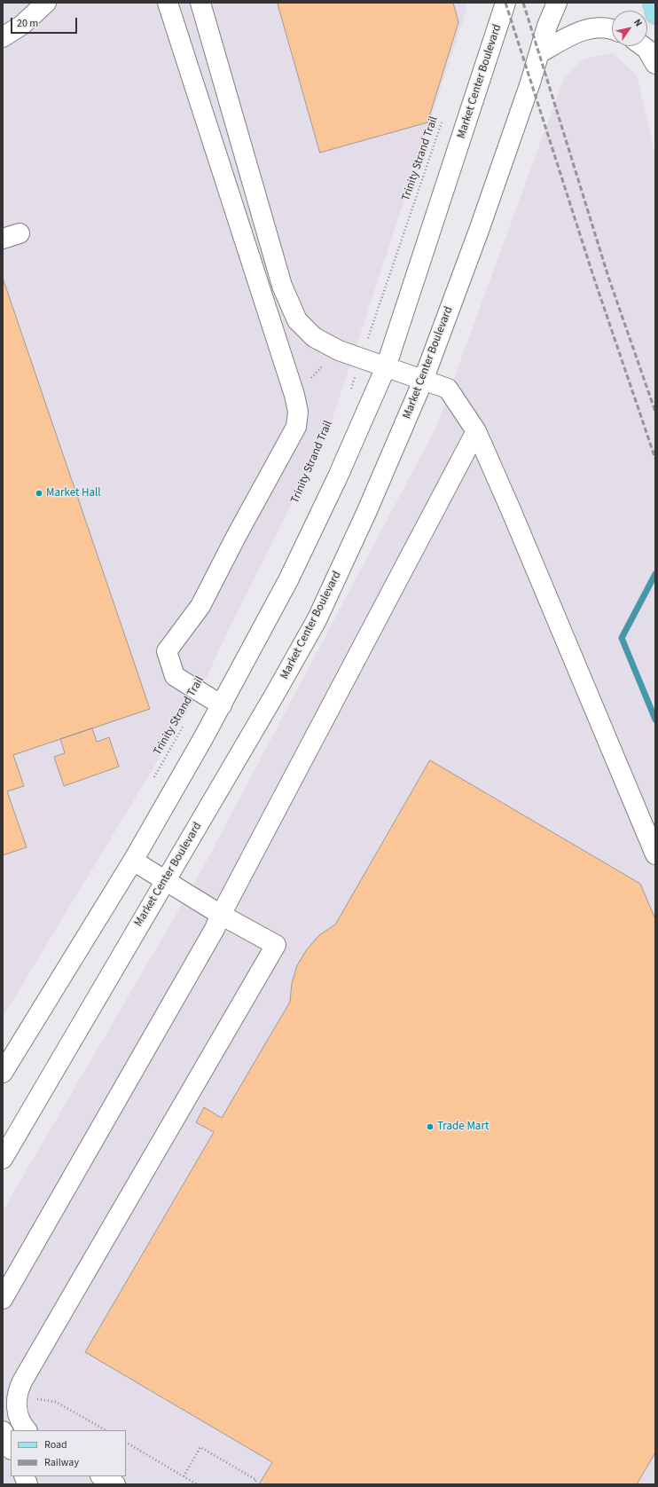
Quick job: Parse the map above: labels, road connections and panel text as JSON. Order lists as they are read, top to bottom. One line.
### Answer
{"streets":{"street":["Market Center Boulevard"],"path":["Trinity Strand Trail"]},"places":["Market Hall","Trade Mart"],"legend":["Road","Railway"],"scale_bar":"20 m","north":"top right"}
